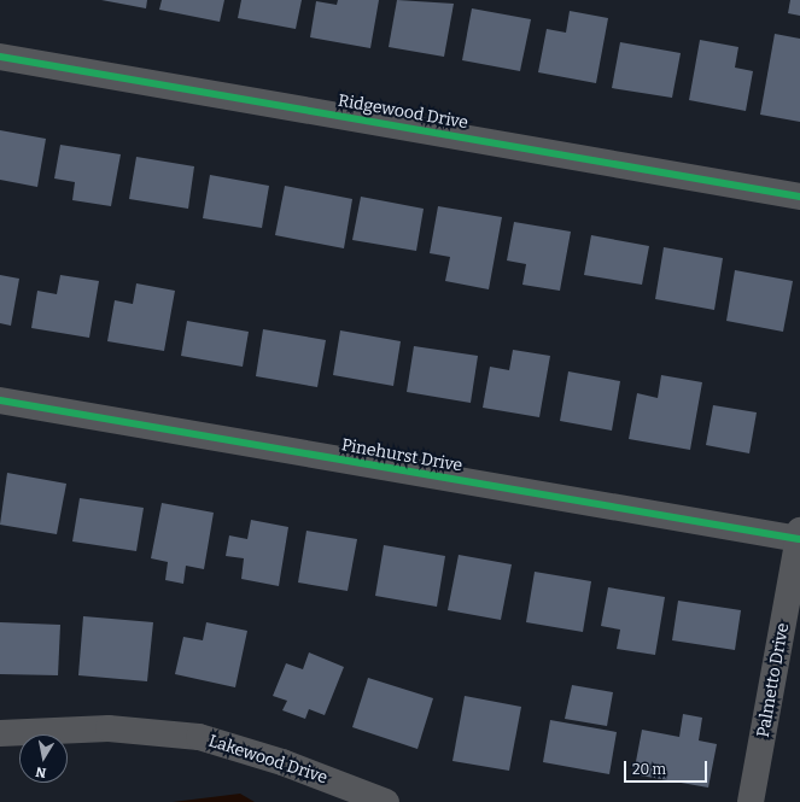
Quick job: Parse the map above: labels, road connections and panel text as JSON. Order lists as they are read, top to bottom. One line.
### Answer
{"streets":{"street":["Ridgewood Drive","Pinehurst Drive","Palmetto Drive","Lakewood Drive"]},"crossings":[["Pinehurst Drive","Palmetto Drive"]],"scale_bar":"20 m","north":"bottom"}
